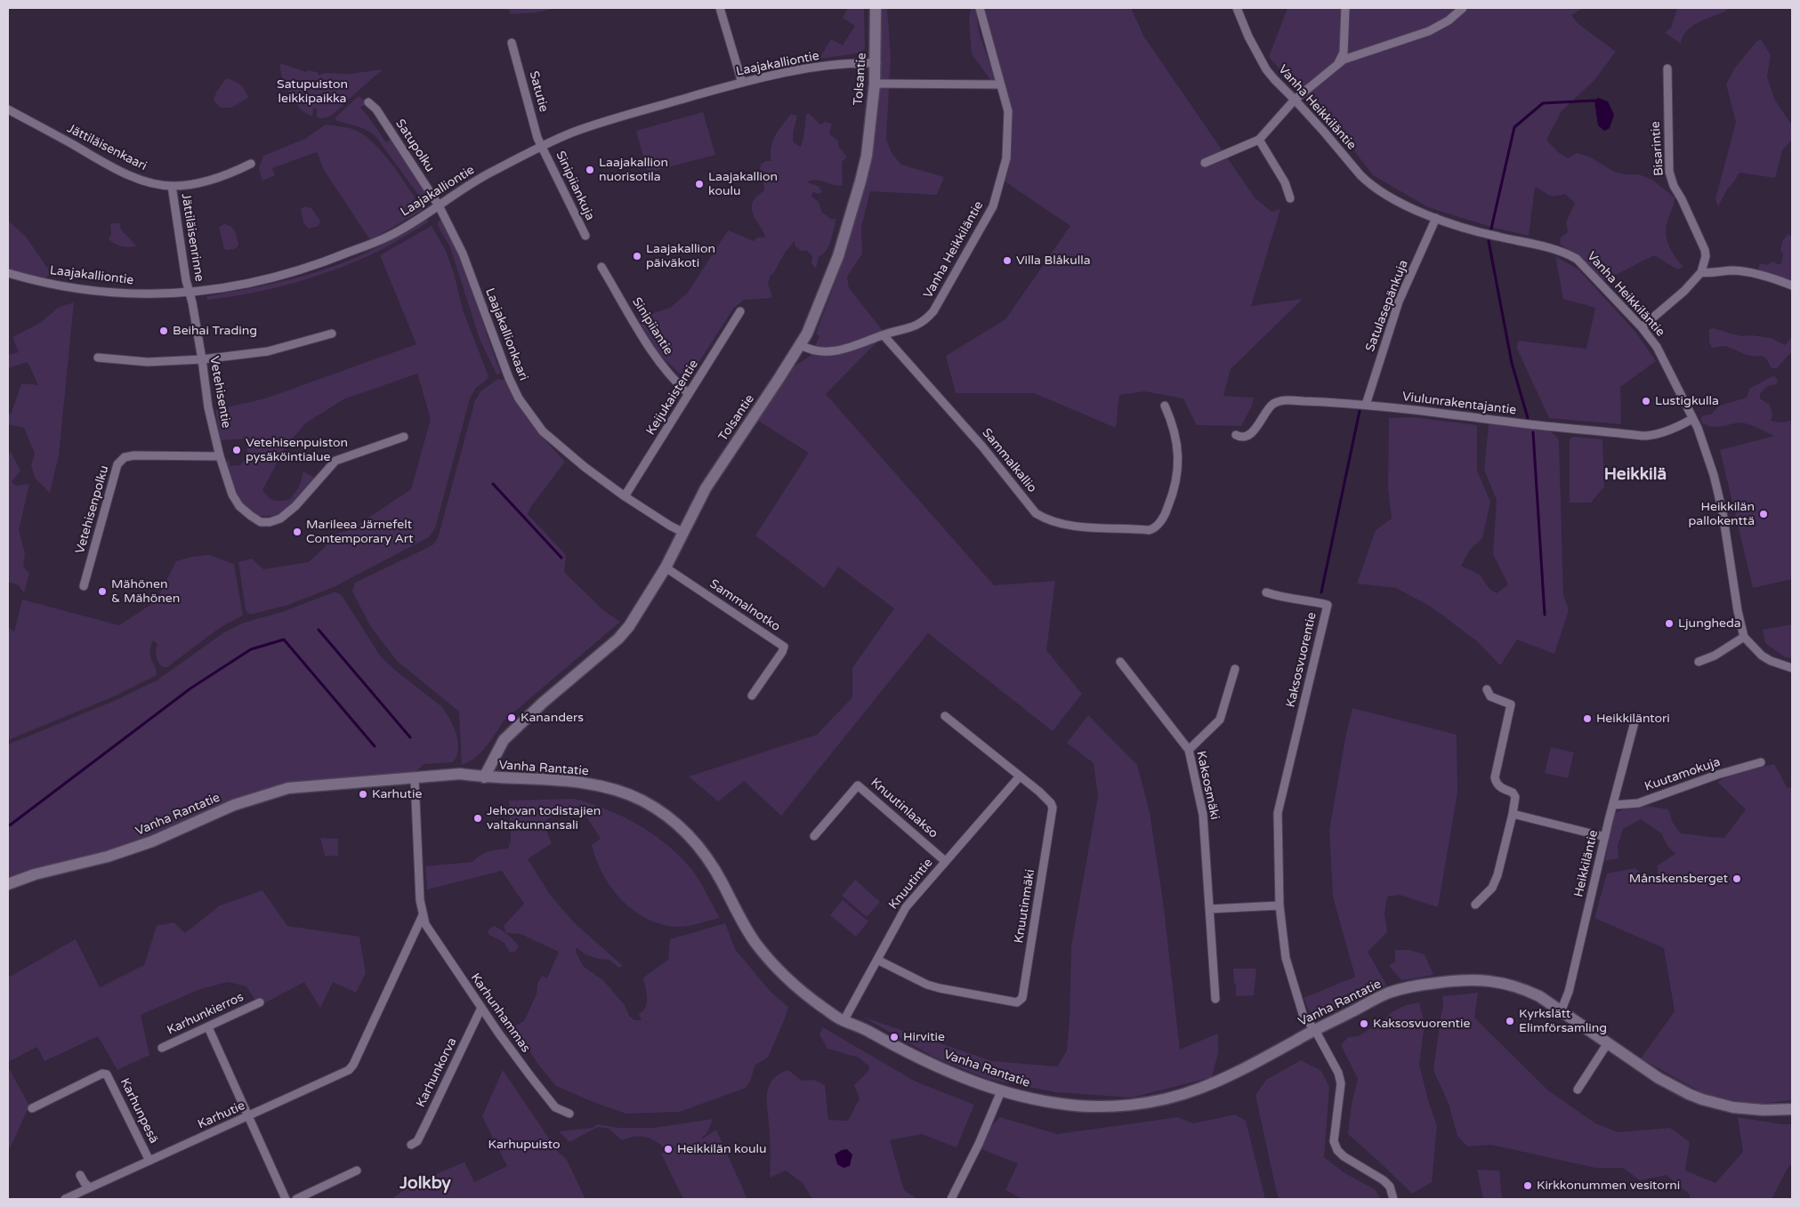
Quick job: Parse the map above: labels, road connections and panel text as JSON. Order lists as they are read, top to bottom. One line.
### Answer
{"streets":{"main road":["Tolsantie","Vanha Rantatie"],"street":["Laajakalliontie","Satutie","Vanha Heikkiläntie","Satupolku","Jättiläisenkaari","Bisarintie","Sinipiiankuja","Jättiläisenrinne","Satulasepänkuja","Sinipiiantie","Laajakallionkaari","Vetehisentie","Keijukaistentie","Viulunrakentajantie","Sammalkallio","Vetehisenpolku","Sammalnotko","Kaksosvuorentie","Kuutamokuja","Kaksosmäki","Knuutinlaakso","Heikkiläntie","Knuutintie","Knuutinmäki","Karhunhammas","Karhunkierros","Karhunkorva","Karhunpesä","Karhutie"]},"crossings":[["Laajakalliontie","Tolsantie"],["Laajakalliontie","Satutie"],["Laajakalliontie","Satupolku"],["Laajakalliontie","Sinipiiankuja"],["Laajakalliontie","Jättiläisenrinne"],["Laajakalliontie","Laajakallionkaari"],["Laajakalliontie","Vetehisentie"],["Tolsantie","Vanha Heikkiläntie"],["Tolsantie","Laajakallionkaari"],["Tolsantie","Sammalnotko"],["Tolsantie","Vanha Rantatie"],["Satutie","Sinipiiankuja"],["Vanha Heikkiläntie","Satulasepänkuja"],["Vanha Heikkiläntie","Viulunrakentajantie"],["Vanha Heikkiläntie","Sammalkallio"],["Satupolku","Laajakallionkaari"],["Jättiläisenkaari","Jättiläisenrinne"],["Jättiläisenrinne","Vetehisentie"],["Satulasepänkuja","Viulunrakentajantie"],["Sinipiiantie","Keijukaistentie"],["Laajakallionkaari","Keijukaistentie"],["Vetehisentie","Vetehisenpolku"],["Kaksosvuorentie","Vanha Rantatie"],["Vanha Rantatie","Heikkiläntie"],["Vanha Rantatie","Knuutintie"],["Kuutamokuja","Heikkiläntie"],["Knuutinlaakso","Knuutintie"],["Knuutintie","Knuutinmäki"],["Karhunhammas","Karhunkorva"],["Karhunhammas","Karhutie"],["Karhunpesä","Karhutie"]],"districts":["Heikkilä","Jolkby"],"parks":["Satupuiston leikkipaikka","Karhupuisto"],"places":["Laajakallion nuorisotila","Laajakallion koulu","Laajakallion päiväkoti","Villa Blåkulla","Beihai Trading","Lustigkulla","Vetehisenpuiston pysäköintialue","Heikkilän pallokenttä","Marileea Järnefelt Contemporary Art","Mähönen & Mähönen","Ljungheda","Kananders","Heikkiläntori","Karhutie","Jehovan todistajien valtakunnansali","Månskensberget","Kyrkslätt Elimförsamling","Kaksosvuorentie","Hirvitie","Heikkilän koulu","Kirkkonummen vesitorni"]}
